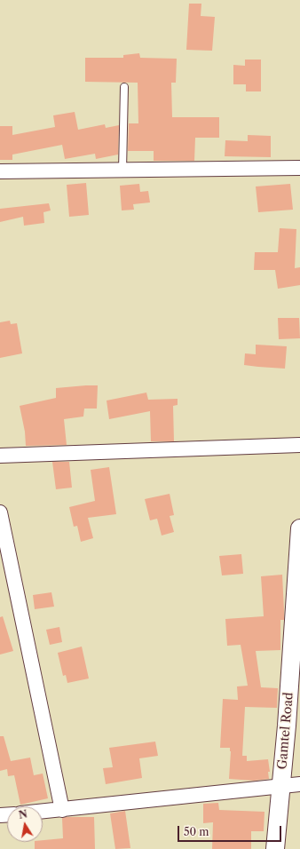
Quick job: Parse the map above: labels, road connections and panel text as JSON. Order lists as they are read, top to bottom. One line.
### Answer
{"streets":{"street":["Gamtel Road"]},"scale_bar":"50 m","north":"top"}
